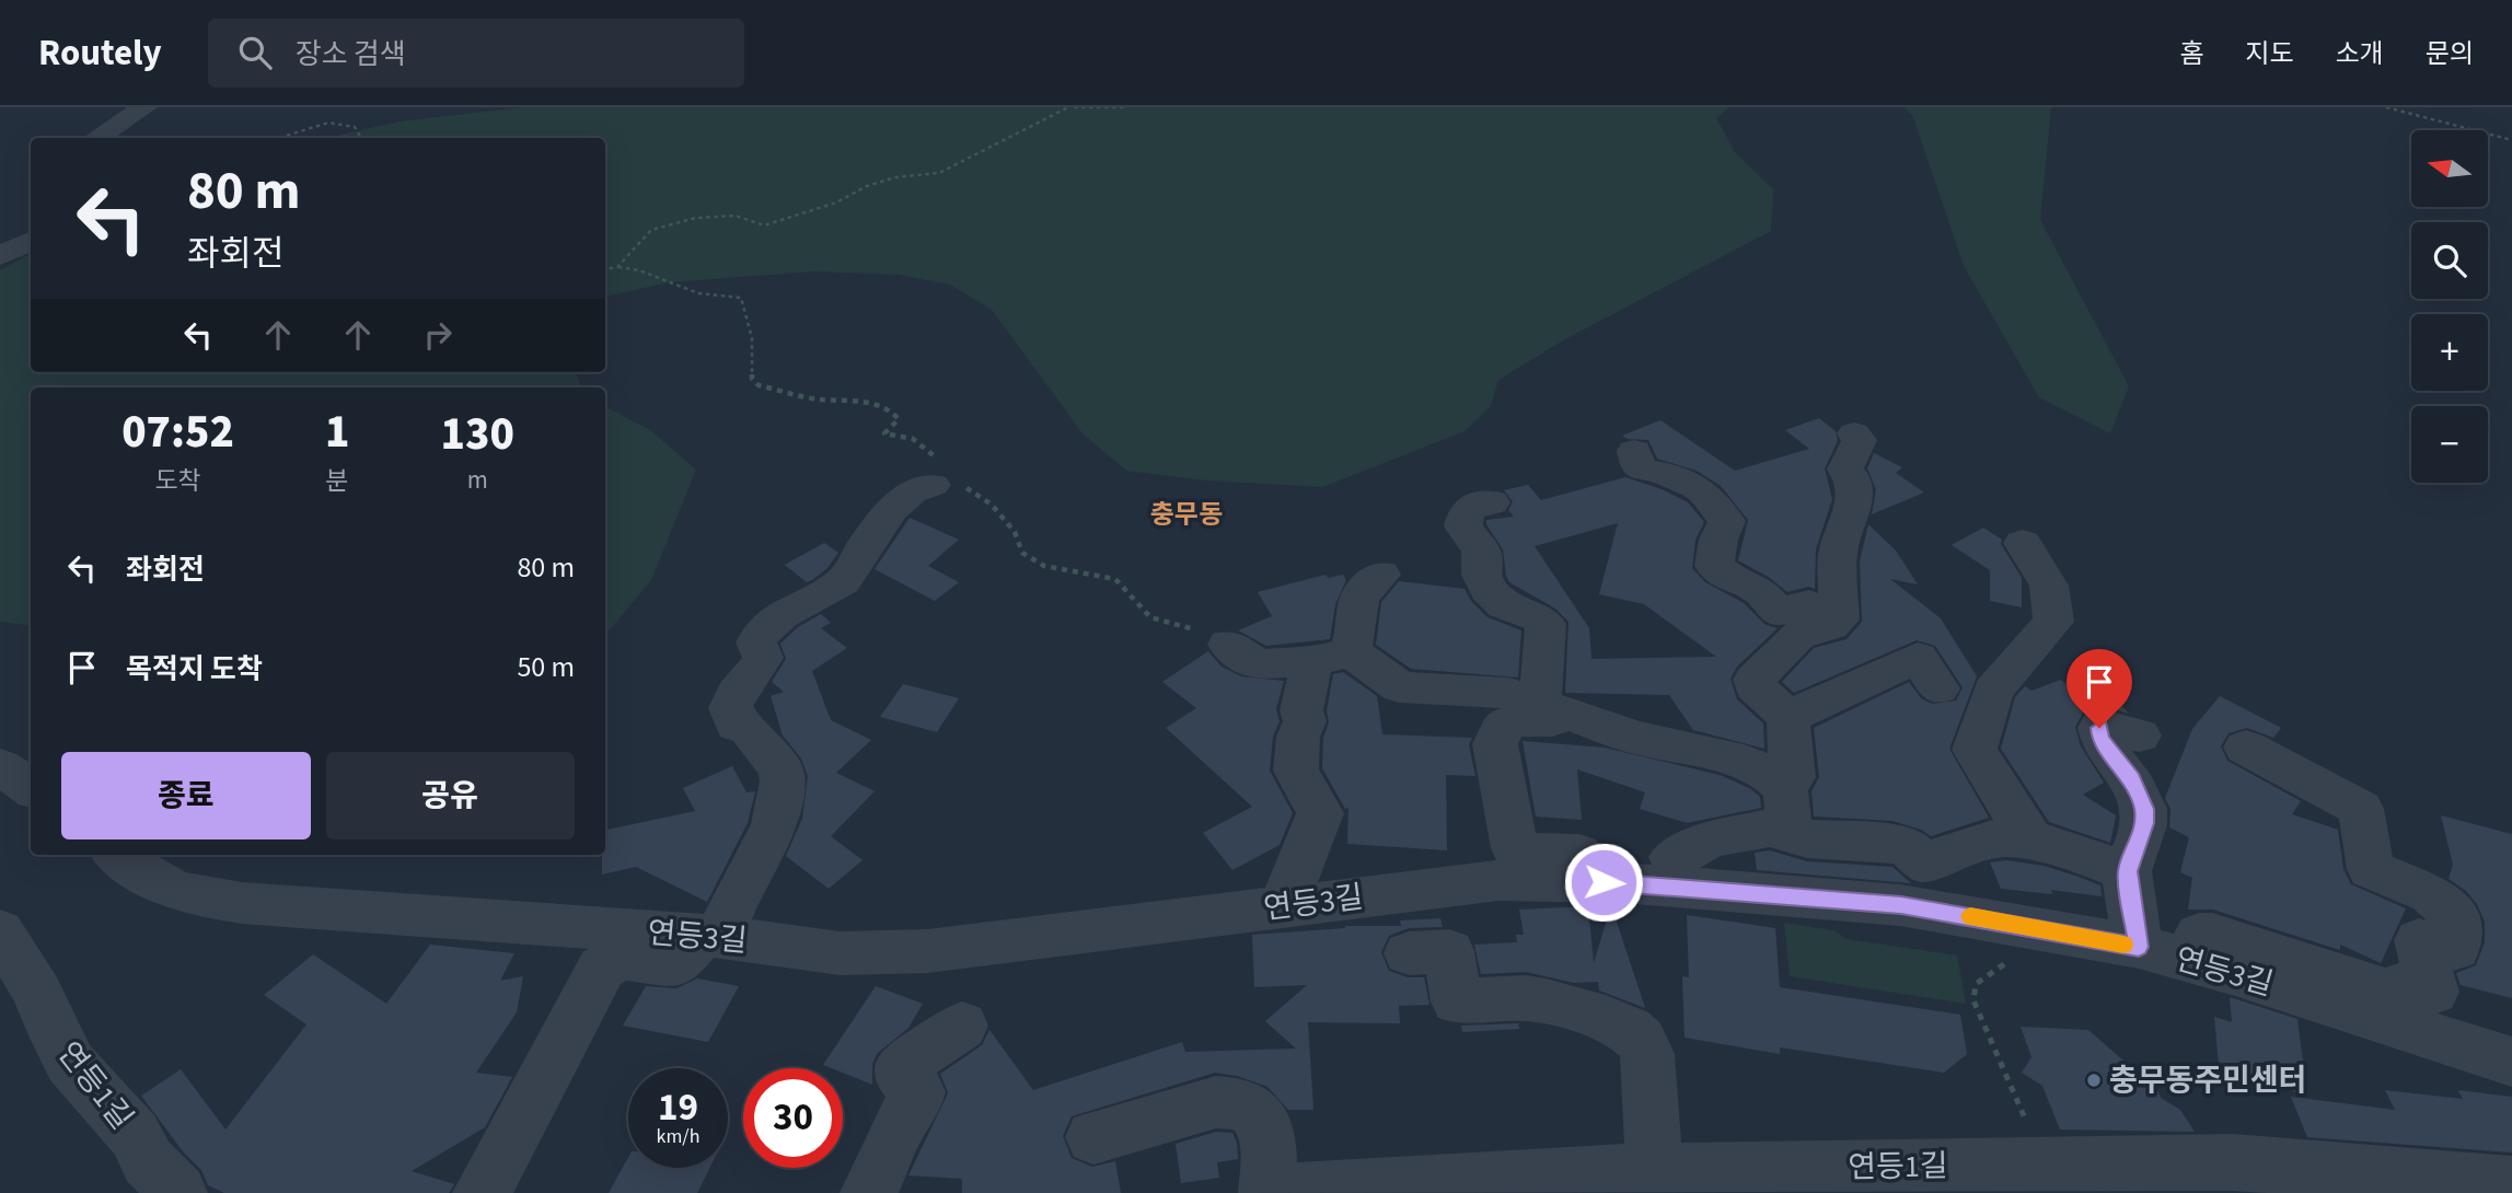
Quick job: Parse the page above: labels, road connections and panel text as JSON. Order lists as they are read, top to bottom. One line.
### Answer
{"streets":{"street":["연등3길","연등1길"]},"districts":["충무동"],"places":["충무동주민센터"],"north":"left","page":{"header":"Routely","search":"장소 검색","nav":["홈","지도","소개","문의"],"map_buttons":["+","−"],"turn":["80 m","좌회전"],"eta":["07:52","도착","1","분","130","m"],"list":[{"name":"좌회전","value":"80 m"},{"name":"목적지 도착","value":"50 m"}],"buttons":["종료","공유"],"speed":"19 km/h","limit":"30"}}
